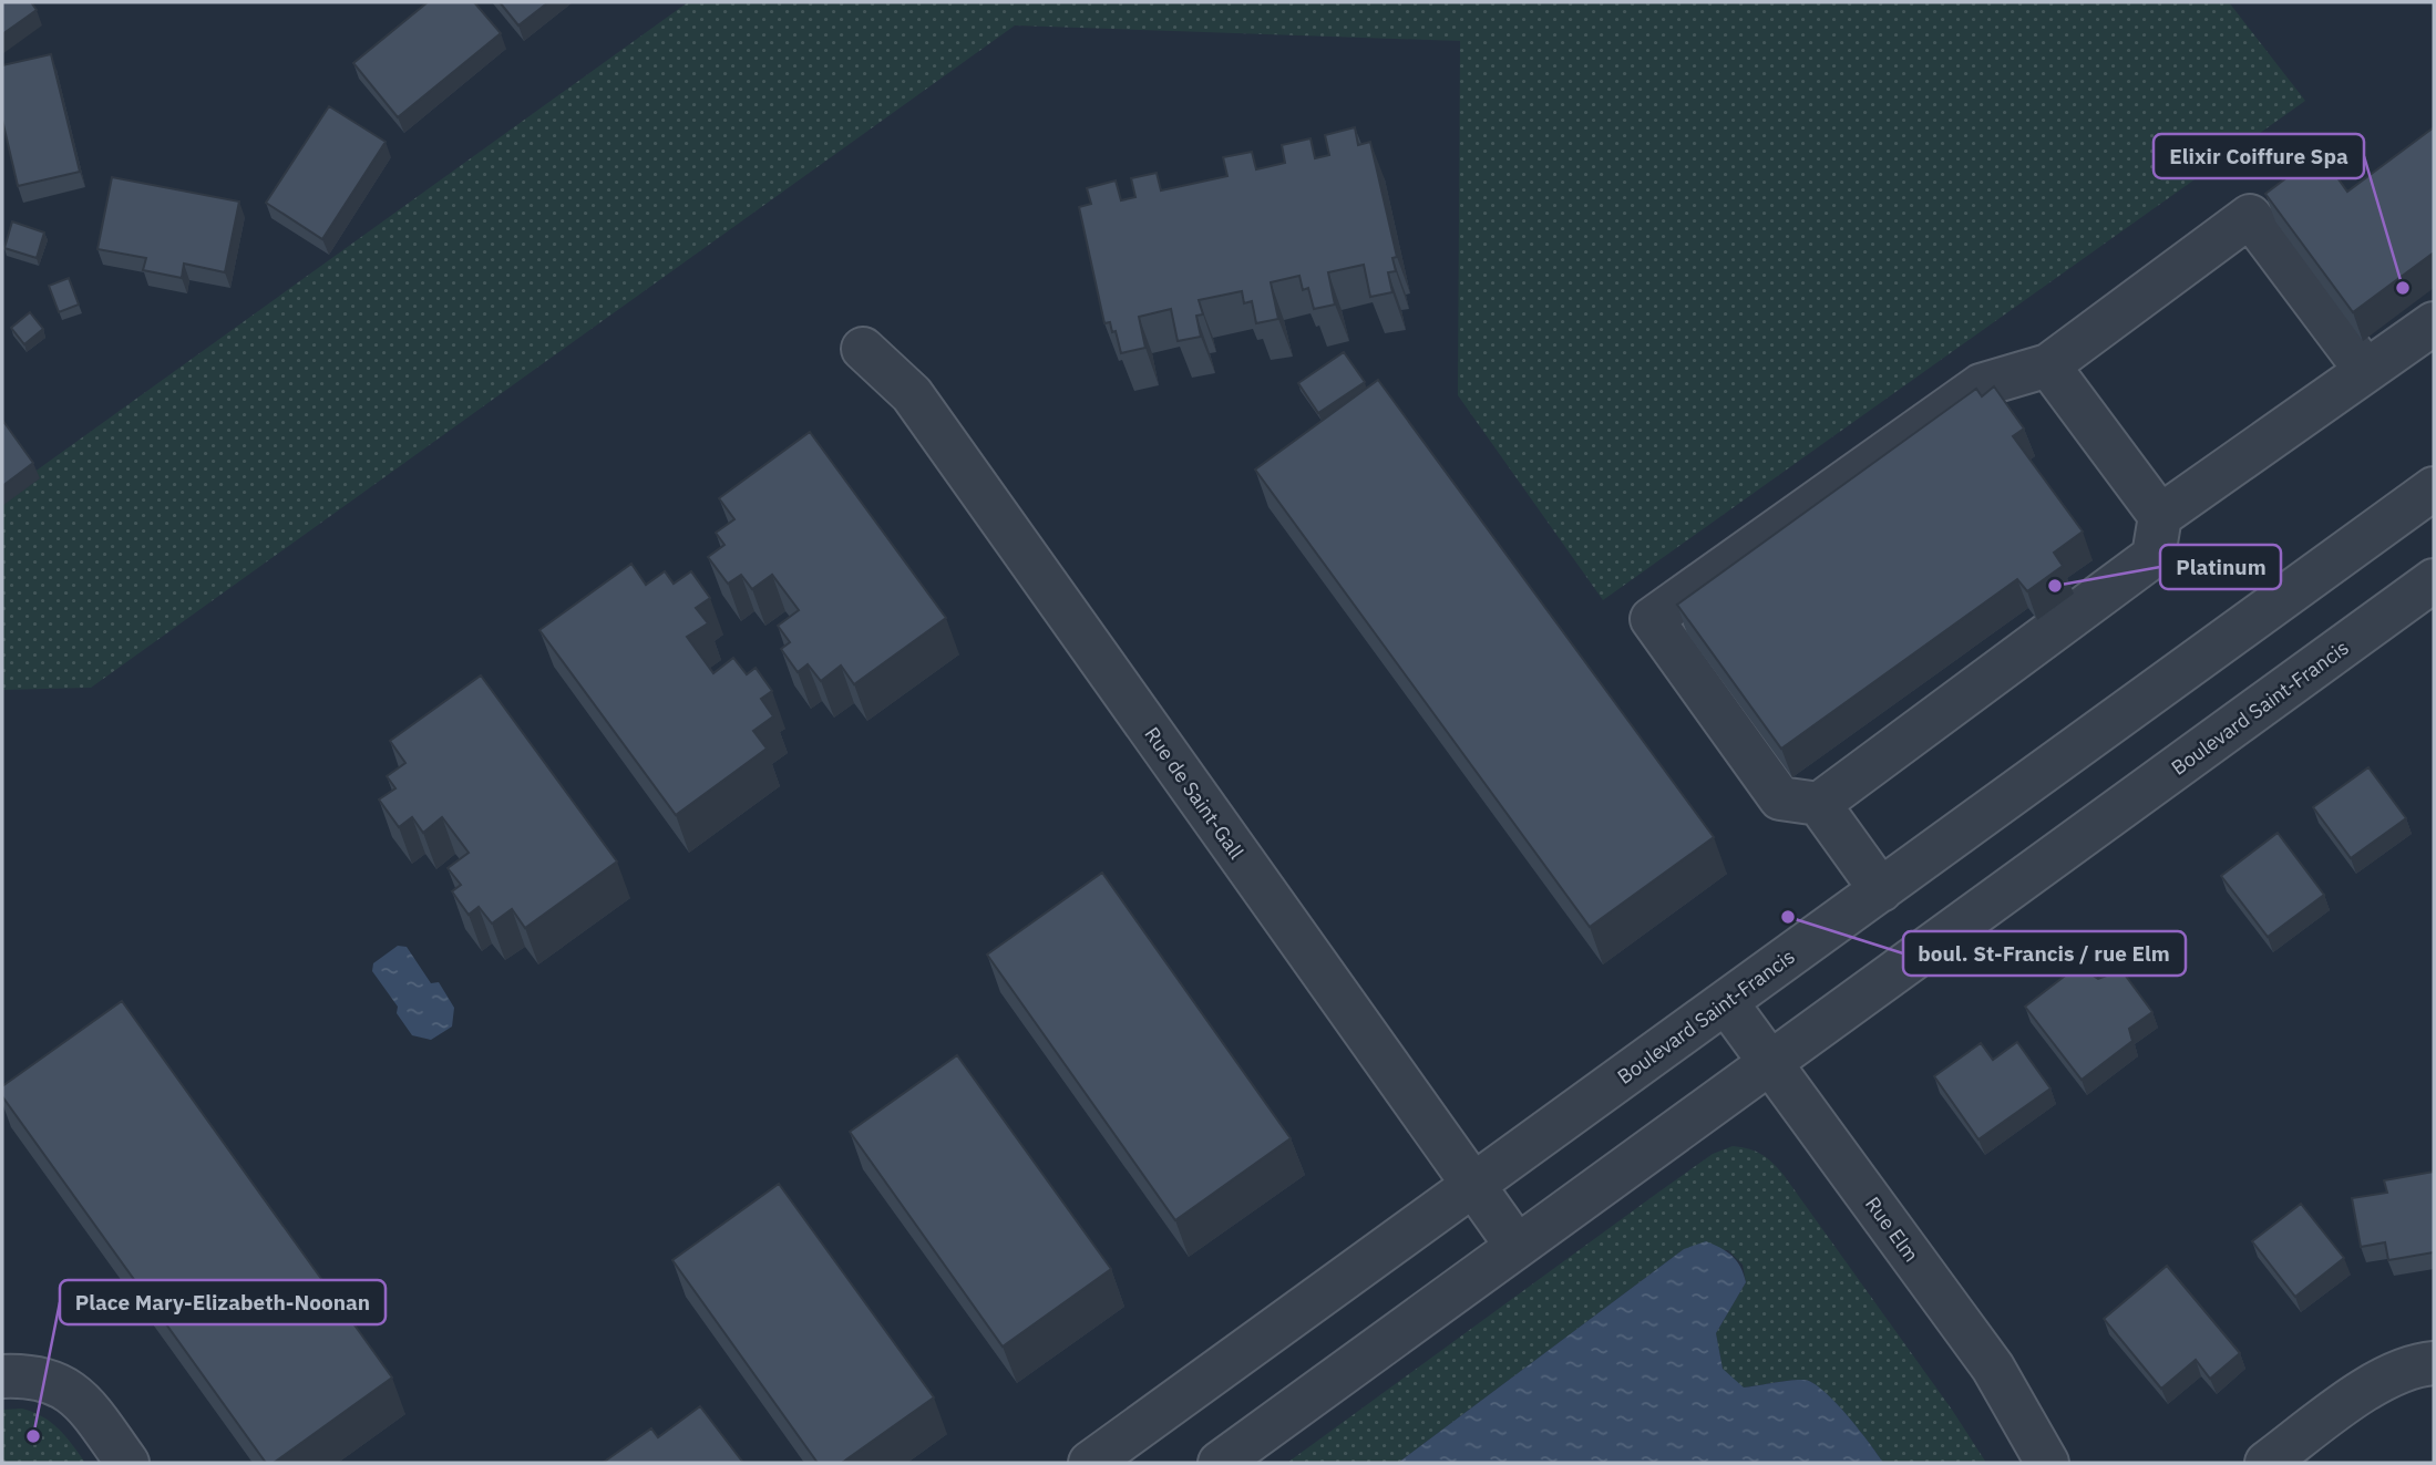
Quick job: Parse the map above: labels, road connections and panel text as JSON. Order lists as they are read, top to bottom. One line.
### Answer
{"streets":{"street":["Boulevard Saint-Francis","Rue de Saint-Gall","Rue Elm"]},"crossings":[["Boulevard Saint-Francis","Rue de Saint-Gall"],["Boulevard Saint-Francis","Rue Elm"]],"places":["Elixir Coiffure Spa","Platinum","boul. St-Francis / rue Elm","Place Mary-Elizabeth-Noonan"]}
